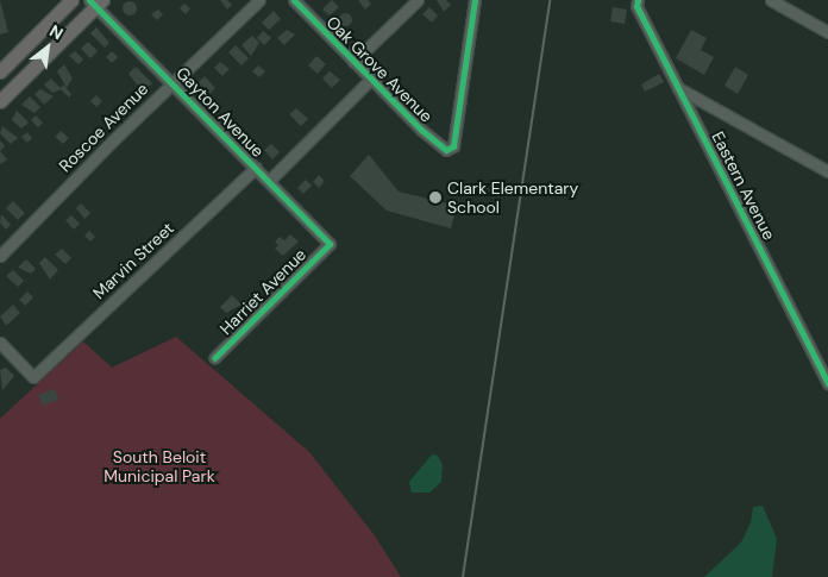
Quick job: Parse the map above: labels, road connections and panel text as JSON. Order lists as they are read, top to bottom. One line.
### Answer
{"streets":{"street":["Oak Grove Avenue","Gayton Avenue","Roscoe Avenue","Eastern Avenue","Marvin Street","Harriet Avenue"]},"crossings":[["Gayton Avenue","Roscoe Avenue"],["Gayton Avenue","Marvin Street"],["Gayton Avenue","Harriet Avenue"]],"parks":["South Beloit Municipal Park"],"places":["Clark Elementary School"],"north":"top right"}
